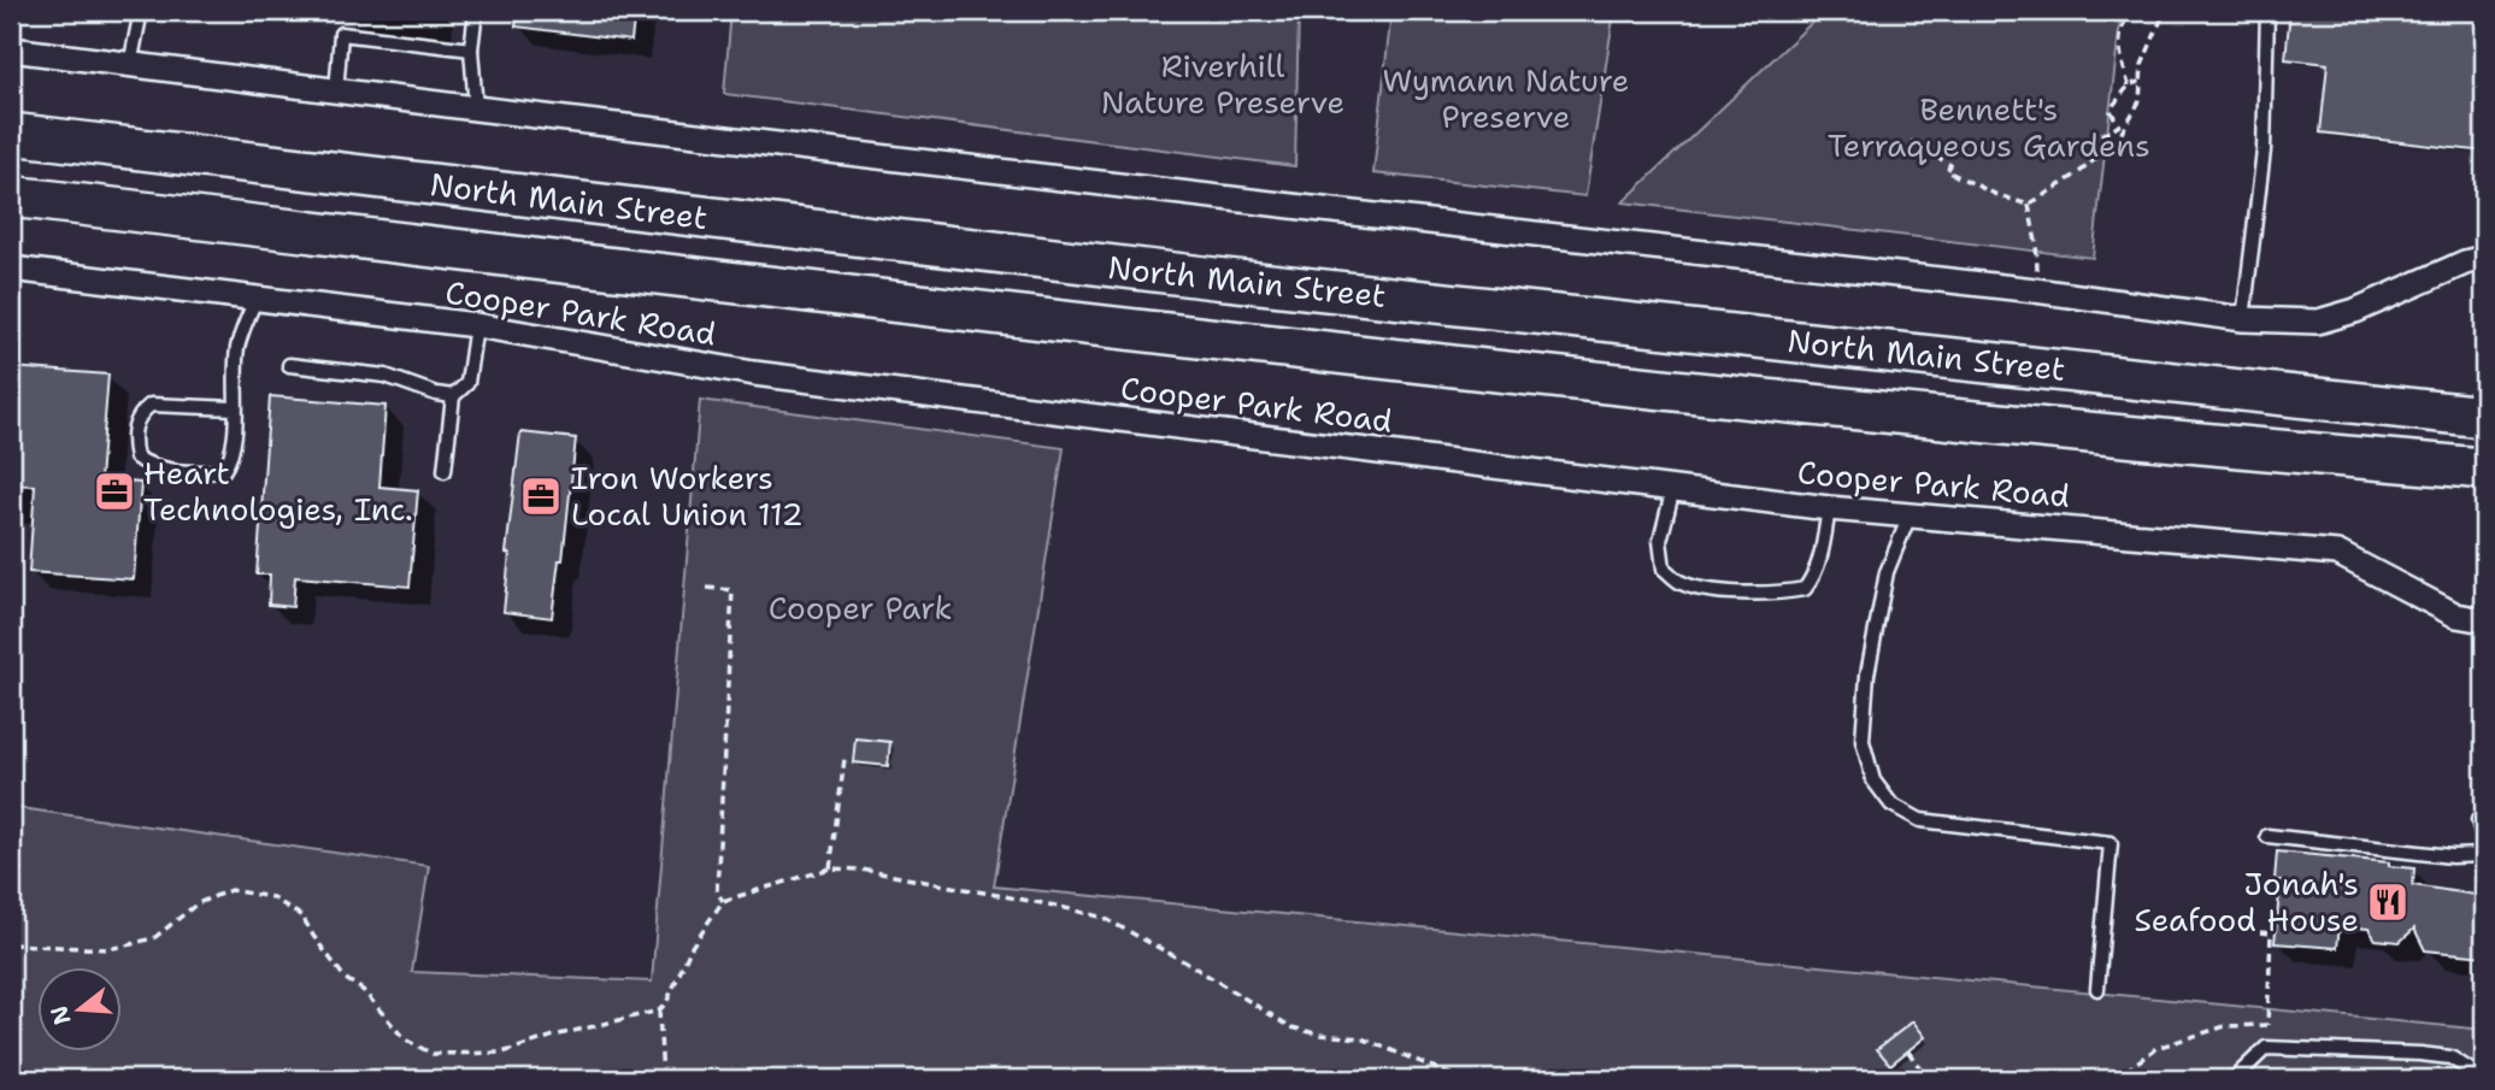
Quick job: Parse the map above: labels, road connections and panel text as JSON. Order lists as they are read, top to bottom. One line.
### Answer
{"streets":{"highway":["North Main Street"],"street":["Cooper Park Road"]},"parks":["Riverhill Nature Preserve","Wymann Nature Preserve","Bennett's Terraqueous Gardens","Cooper Park"],"places":{"office":["Heart Technologies, Inc.","Iron Workers Local Union 112"],"restaurant":["Jonah's Seafood House"]},"north":"left"}
